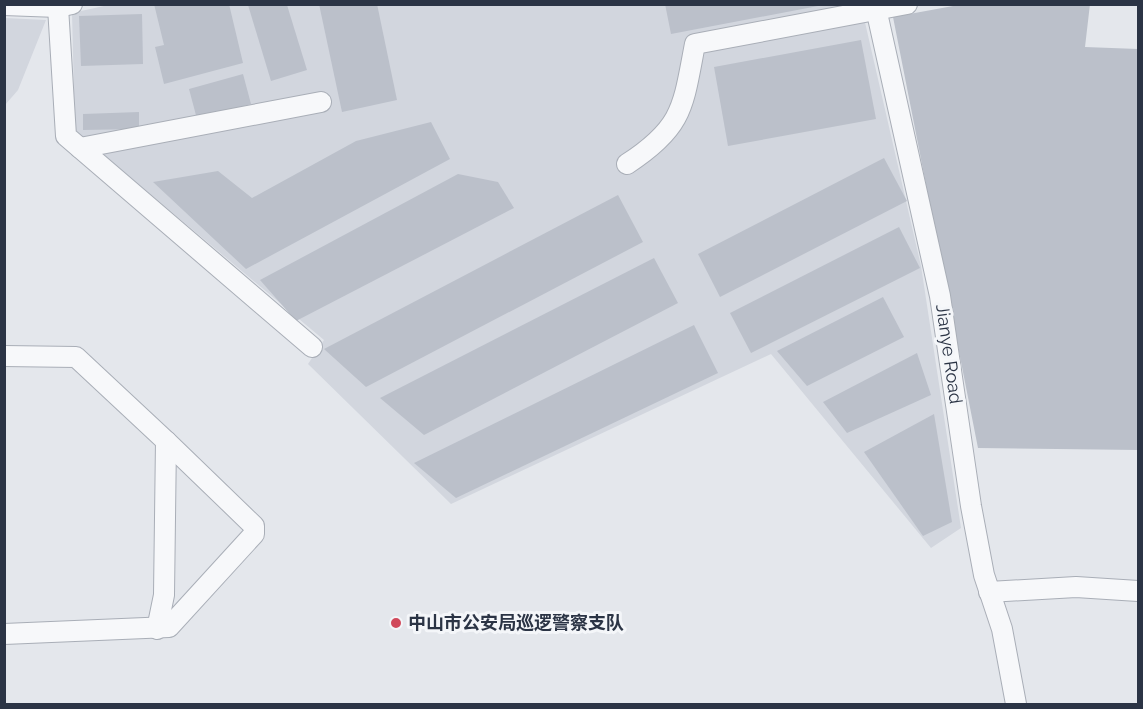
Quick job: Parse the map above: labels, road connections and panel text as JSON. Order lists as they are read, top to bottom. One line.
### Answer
{"streets":{"street":["Jianye Road"]},"places":["中山市公安局巡逻警察支队"]}
